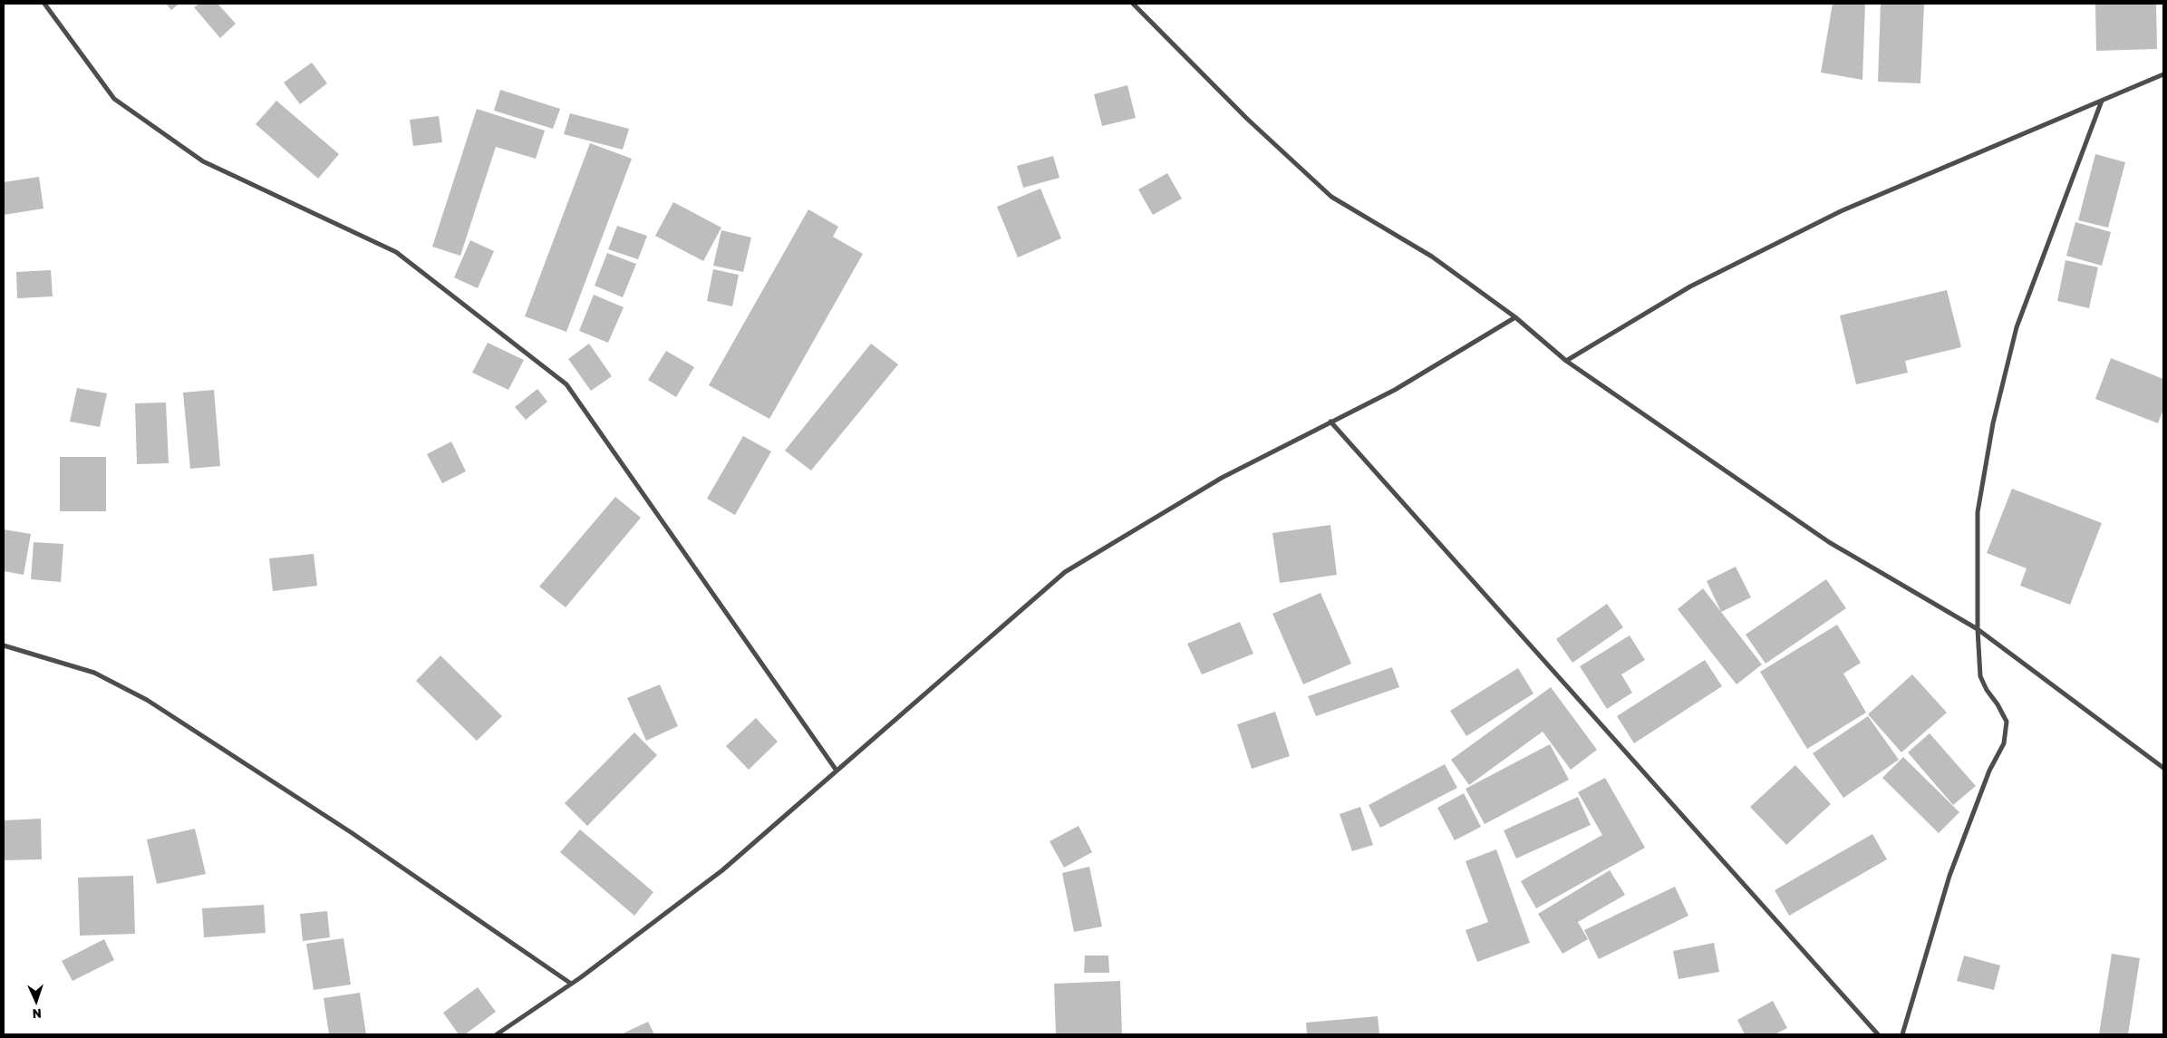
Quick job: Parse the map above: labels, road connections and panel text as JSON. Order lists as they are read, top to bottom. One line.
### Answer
{"north":"bottom"}
